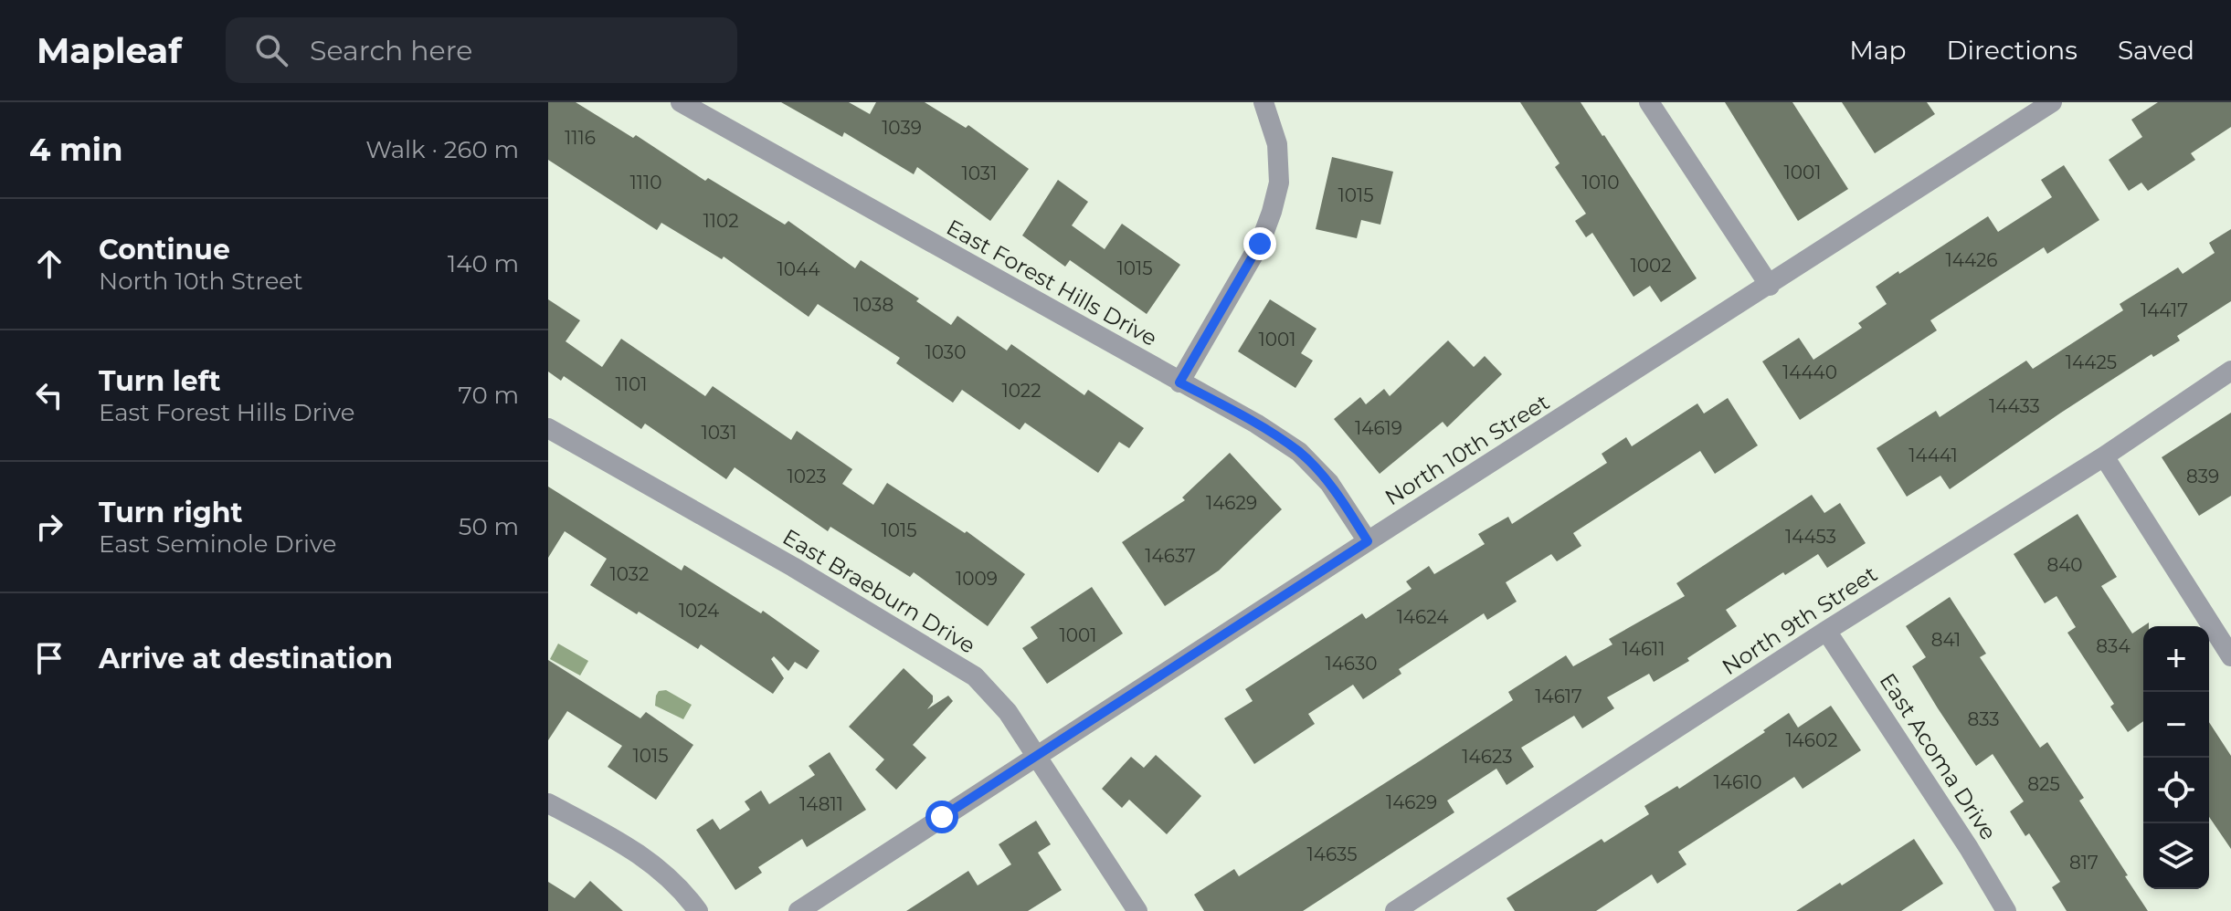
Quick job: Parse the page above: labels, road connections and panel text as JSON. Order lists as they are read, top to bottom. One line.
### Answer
{"streets":{"street":["East Forest Hills Drive","North 10th Street","East Braeburn Drive","North 9th Street","East Acoma Drive"]},"crossings":[["East Forest Hills Drive","North 10th Street"],["North 10th Street","East Braeburn Drive"],["North 9th Street","East Acoma Drive"]],"house_numbers":["1039","1116","1001","1031","1110","1010","1015","1102","14426","1002","1015","1044","1038","14417","1001","1030","14425","14440","1101","1022","14433","14619","1031","14441","1023","839","14629","1015","14453","14637","840","1032","1009","1024","14624","1001","841","834","14611","14630","14617","833","14602","1015","14623","14610","825","14629","14811","14635","817"],"page":{"header":"Mapleaf","search":"Search here","nav":["Map","Directions","Saved"],"heading":["4 min","Walk · 260 m"],"list":[["Continue","North 10th Street","140 m"],["Turn left","East Forest Hills Drive","70 m"],["Turn right","East Seminole Drive","50 m"],"Arrive at destination"],"map_buttons":["+","−"]}}
